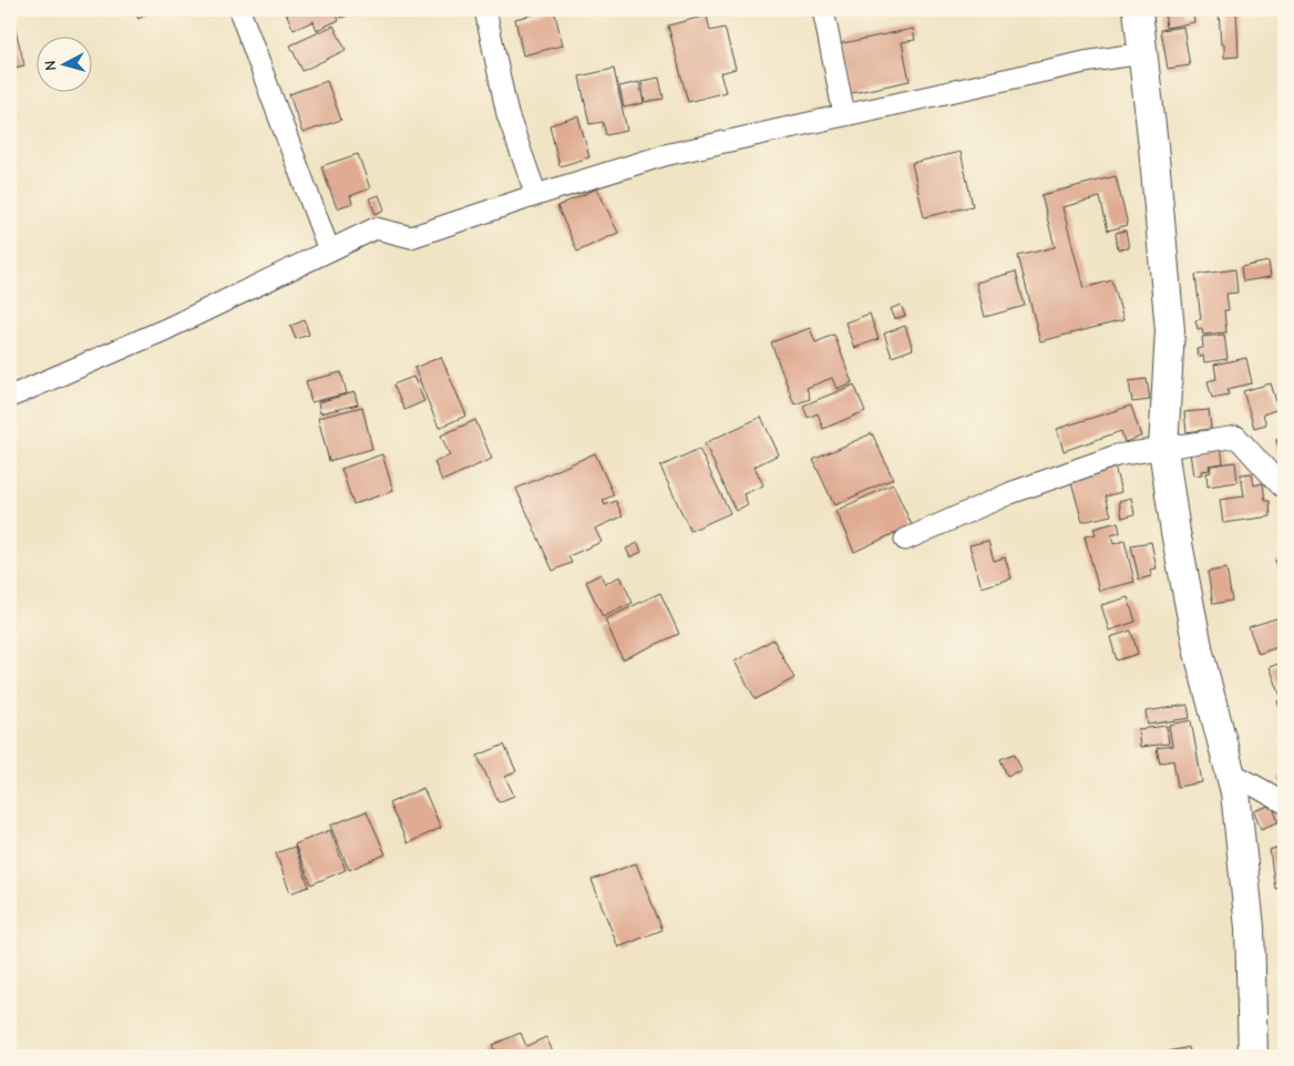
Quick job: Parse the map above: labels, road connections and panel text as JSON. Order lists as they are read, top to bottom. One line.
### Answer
{"north":"left"}
